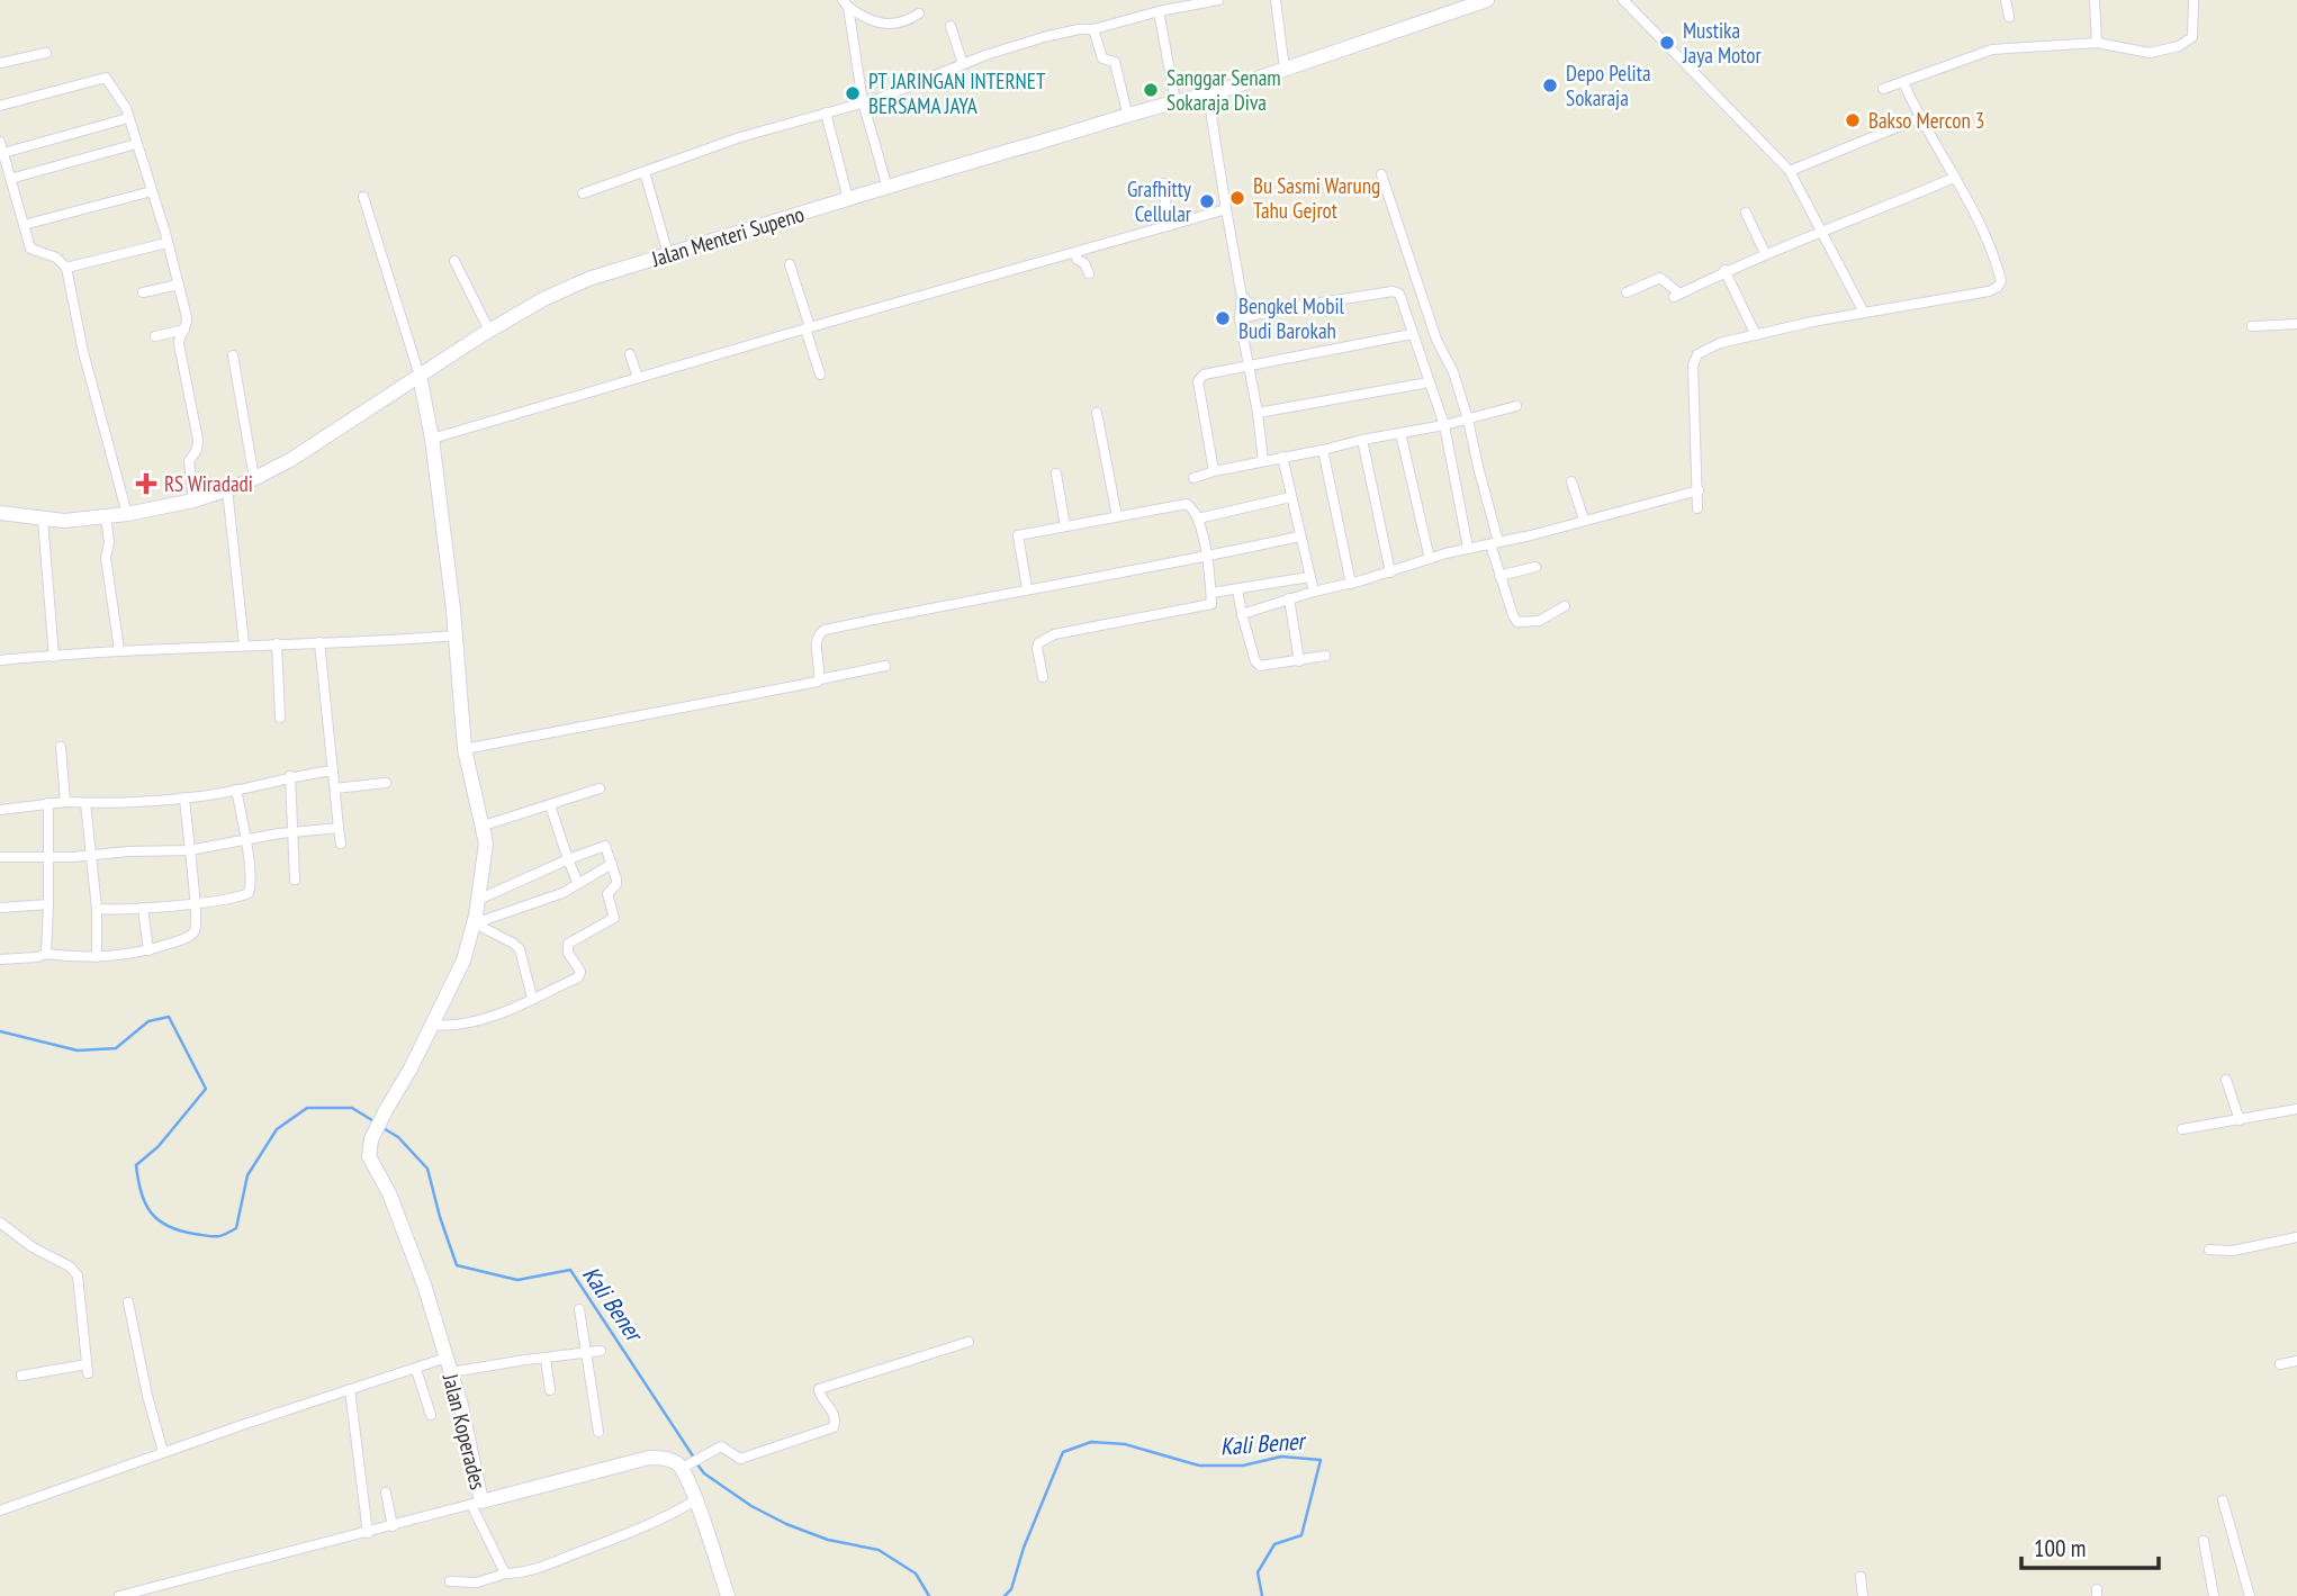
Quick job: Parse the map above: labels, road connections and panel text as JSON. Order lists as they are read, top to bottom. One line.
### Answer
{"streets":{"main road":["Jalan Menteri Supeno","Jalan Koperades"]},"crossings":[["Jalan Menteri Supeno","Jalan Koperades"]],"water":["Kali Bener"],"places":{"other":["Mustika Jaya Motor","Depo Pelita Sokaraja","Sanggar Senam Sokaraja Diva","PT JARINGAN INTERNET BERSAMA JAYA","Bakso Mercon 3","Bu Sasmi Warung Tahu Gejrot","Grafhitty Cellular","Bengkel Mobil Budi Barokah"],"health":["RS Wiradadi"]},"scale_bar":"100 m"}
